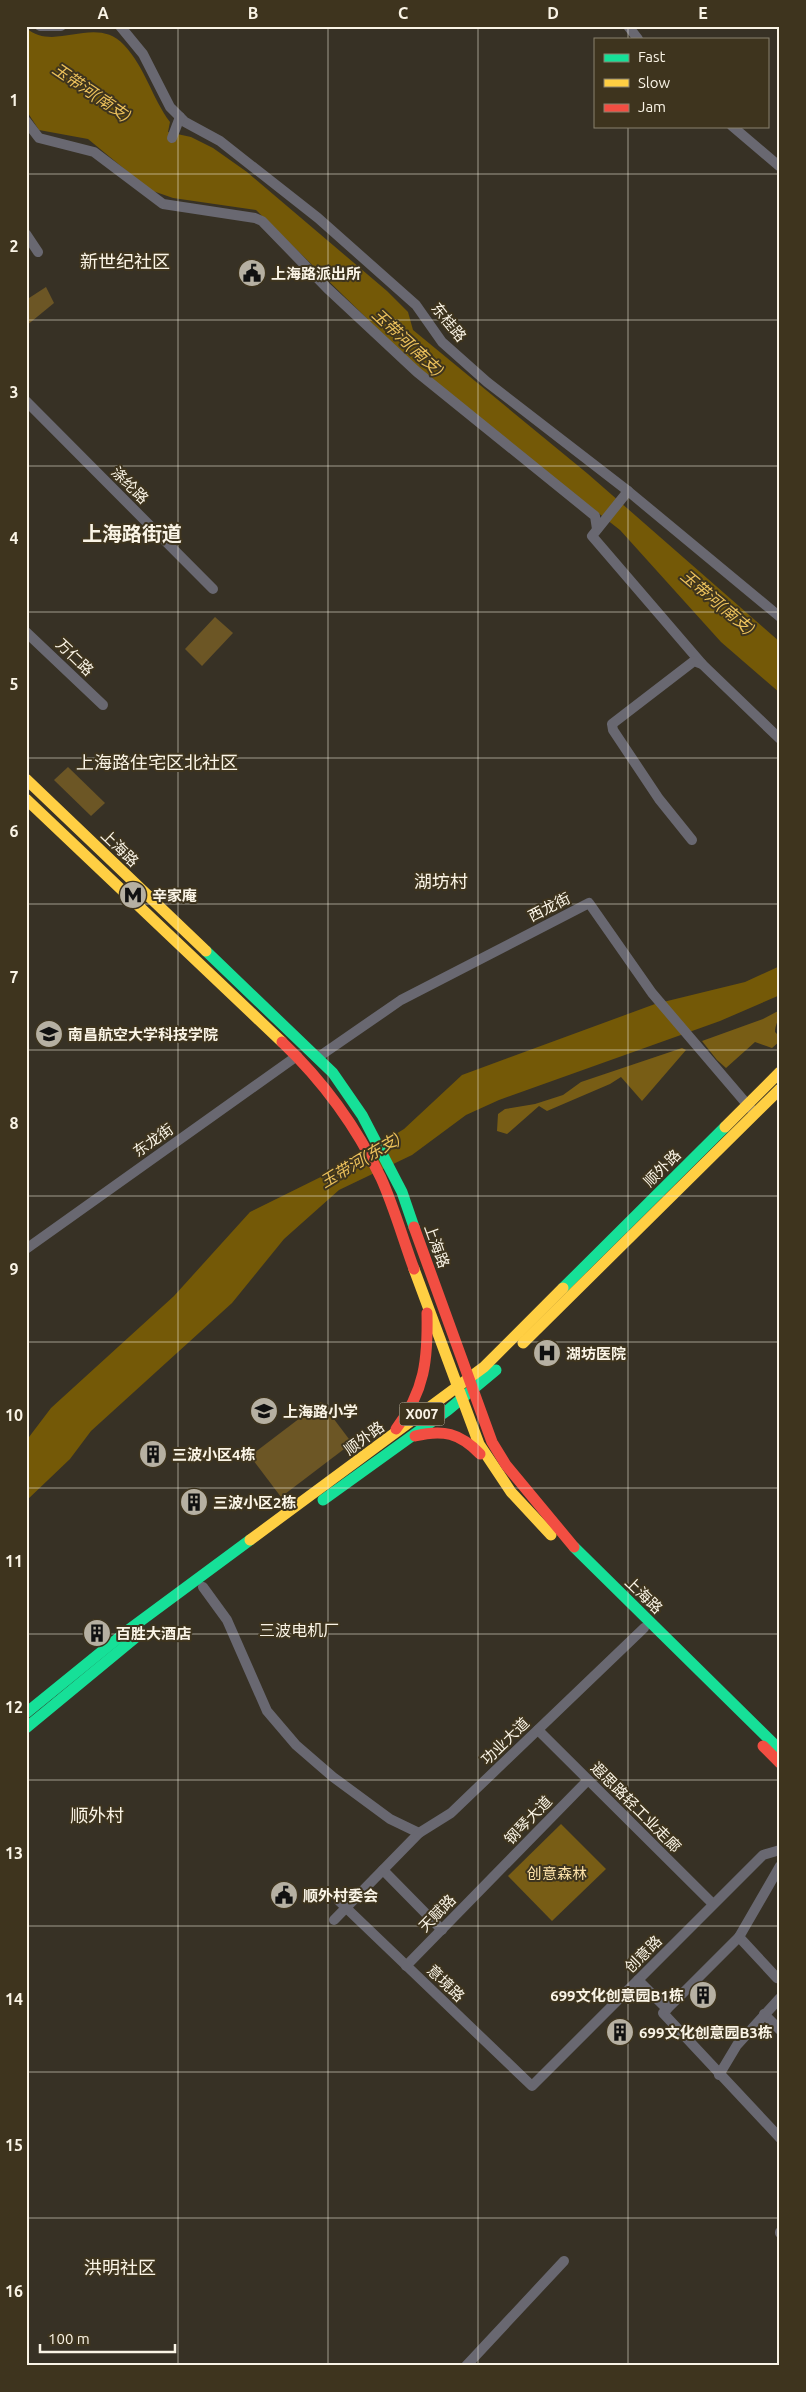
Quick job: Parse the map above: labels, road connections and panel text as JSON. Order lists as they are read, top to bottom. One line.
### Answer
{"streets":{"main road":["上海路","顺外路","X007"],"street":["东桂路","涤纶路","万仁路","西龙街","东龙街","功业大道","遐思路轻工业走廊","钢琴大道","天赋路","创意路","意境路"]},"crossings":[["上海路","西龙街"],["上海路","东龙街"],["上海路","顺外路"],["上海路","功业大道"],["西龙街","顺外路"],["功业大道","遐思路轻工业走廊"],["功业大道","意境路"],["遐思路轻工业走廊","钢琴大道"],["遐思路轻工业走廊","创意路"],["钢琴大道","天赋路"],["天赋路","意境路"],["创意路","意境路"]],"districts":["新世纪社区","上海路街道","上海路住宅区北社区","湖坊村","三波电机厂","顺外村","洪明社区"],"water":["玉带河(南支)","玉带河(东支)"],"parks":["创意森林"],"places":{"public building":["上海路派出所","顺外村委会"],"metro station":["辛家庵"],"school or university":["南昌航空大学科技学院","上海路小学"],"hospital":["湖坊医院"],"building":["三波小区4栋","三波小区2栋","百胜大酒店","699文化创意园B1栋","699文化创意园B3栋"]},"legend":["Fast","Slow","Jam"],"scale_bar":"100 m","grid":{"columns":["A","B","C","D","E"],"rows":["1","2","3","4","5","6","7","8","9","10","11","12","13","14","15","16"]}}
